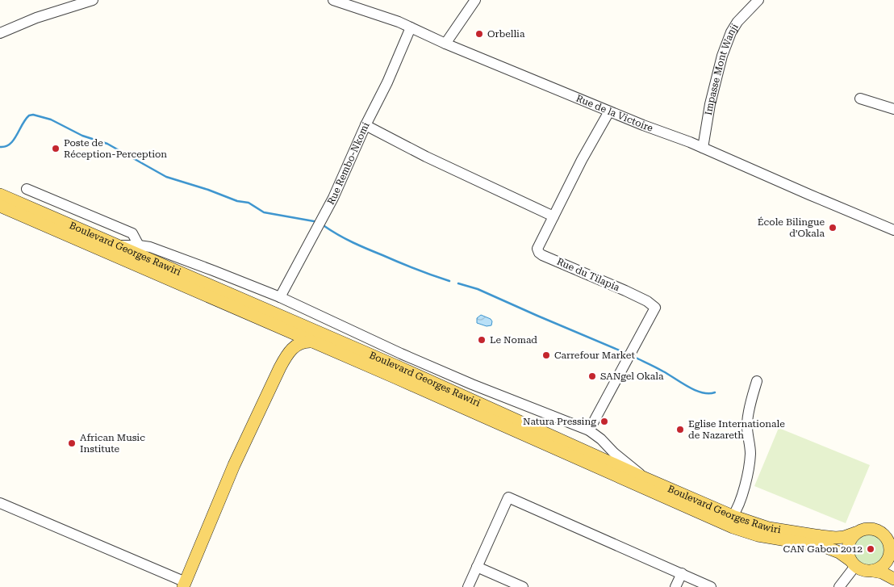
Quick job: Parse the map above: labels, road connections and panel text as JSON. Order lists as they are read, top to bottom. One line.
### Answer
{"streets":{"main road":["Boulevard Georges Rawiri"],"street":["Impasse Mont Wanji","Rue de la Victoire","Rue Rembo-Nkomi","Rue du Tilapia"]},"crossings":[["Impasse Mont Wanji","Rue de la Victoire"],["Rue de la Victoire","Rue Rembo-Nkomi"],["Rue de la Victoire","Rue du Tilapia"]],"places":["Orbellia","Poste de Réception-Perception","École Bilingue d’Okala","Le Nomad","Carrefour Market","SANgel Okala","Natura Pressing","Eglise Internationale de Nazareth","African Music Institute","CAN Gabon 2012"]}
